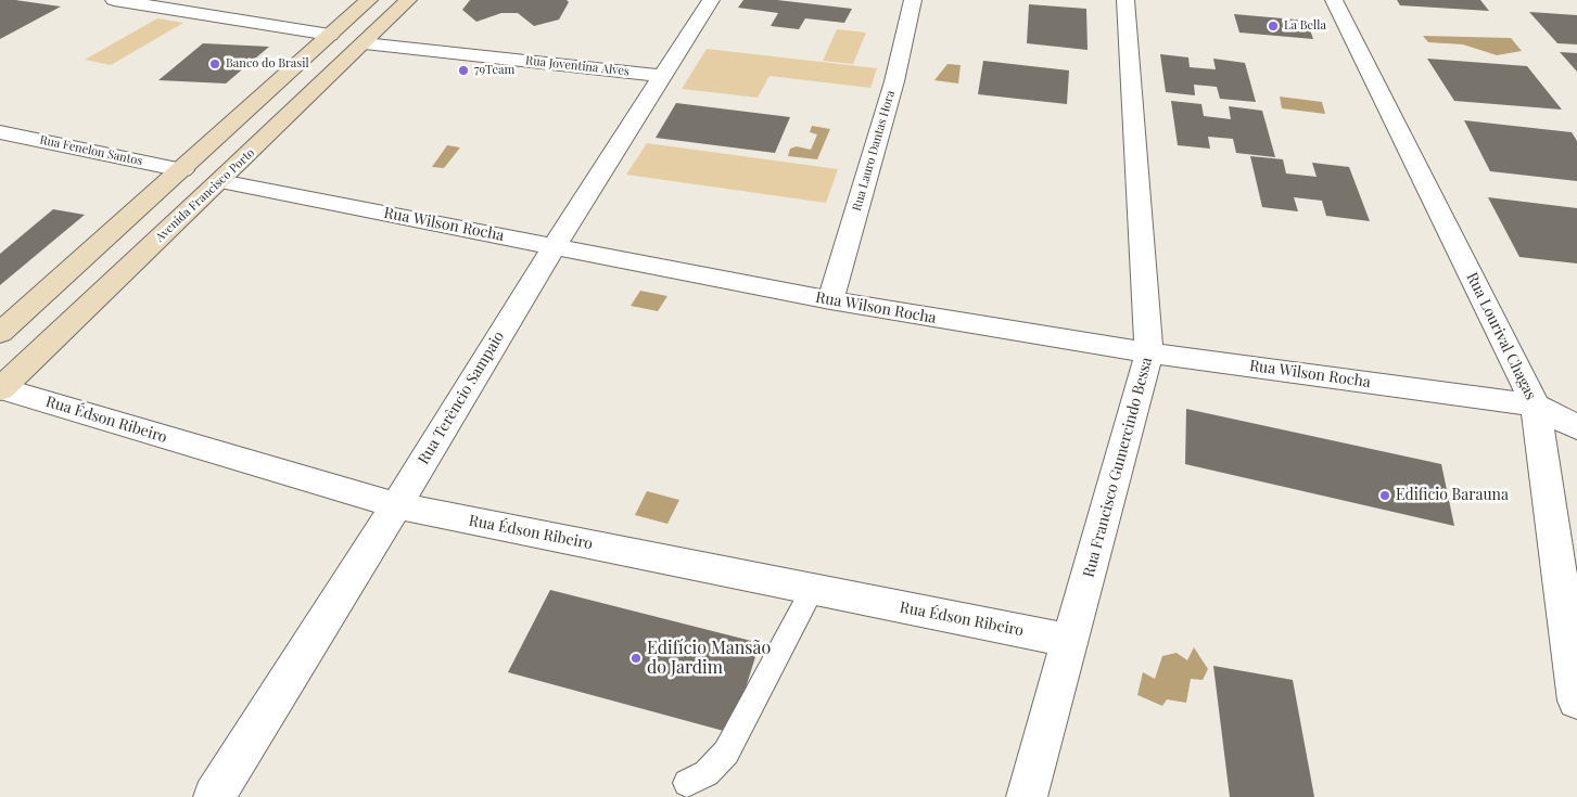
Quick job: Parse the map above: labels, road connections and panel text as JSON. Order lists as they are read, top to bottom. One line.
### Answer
{"streets":{"main road":["Avenida Francisco Porto"],"street":["Rua Joventina Alves","Rua Fenelon Santos","Rua Lauro Dantas Hora","Rua Wilson Rocha","Rua Lourival Chagas","Rua Terêncio Sampaio","Rua Édson Ribeiro","Rua Francisco Gumercindo Bessa"]},"crossings":[["Rua Joventina Alves","Avenida Francisco Porto"],["Rua Joventina Alves","Rua Terêncio Sampaio"],["Rua Lauro Dantas Hora","Rua Wilson Rocha"],["Avenida Francisco Porto","Rua Wilson Rocha"],["Avenida Francisco Porto","Rua Édson Ribeiro"],["Rua Wilson Rocha","Rua Lourival Chagas"],["Rua Wilson Rocha","Rua Terêncio Sampaio"],["Rua Wilson Rocha","Rua Francisco Gumercindo Bessa"],["Rua Terêncio Sampaio","Rua Édson Ribeiro"],["Rua Édson Ribeiro","Rua Francisco Gumercindo Bessa"]],"places":["La Bella","Banco do Brasil","79Team","Edificio Barauna","Edifício Mansão do Jardim"]}
